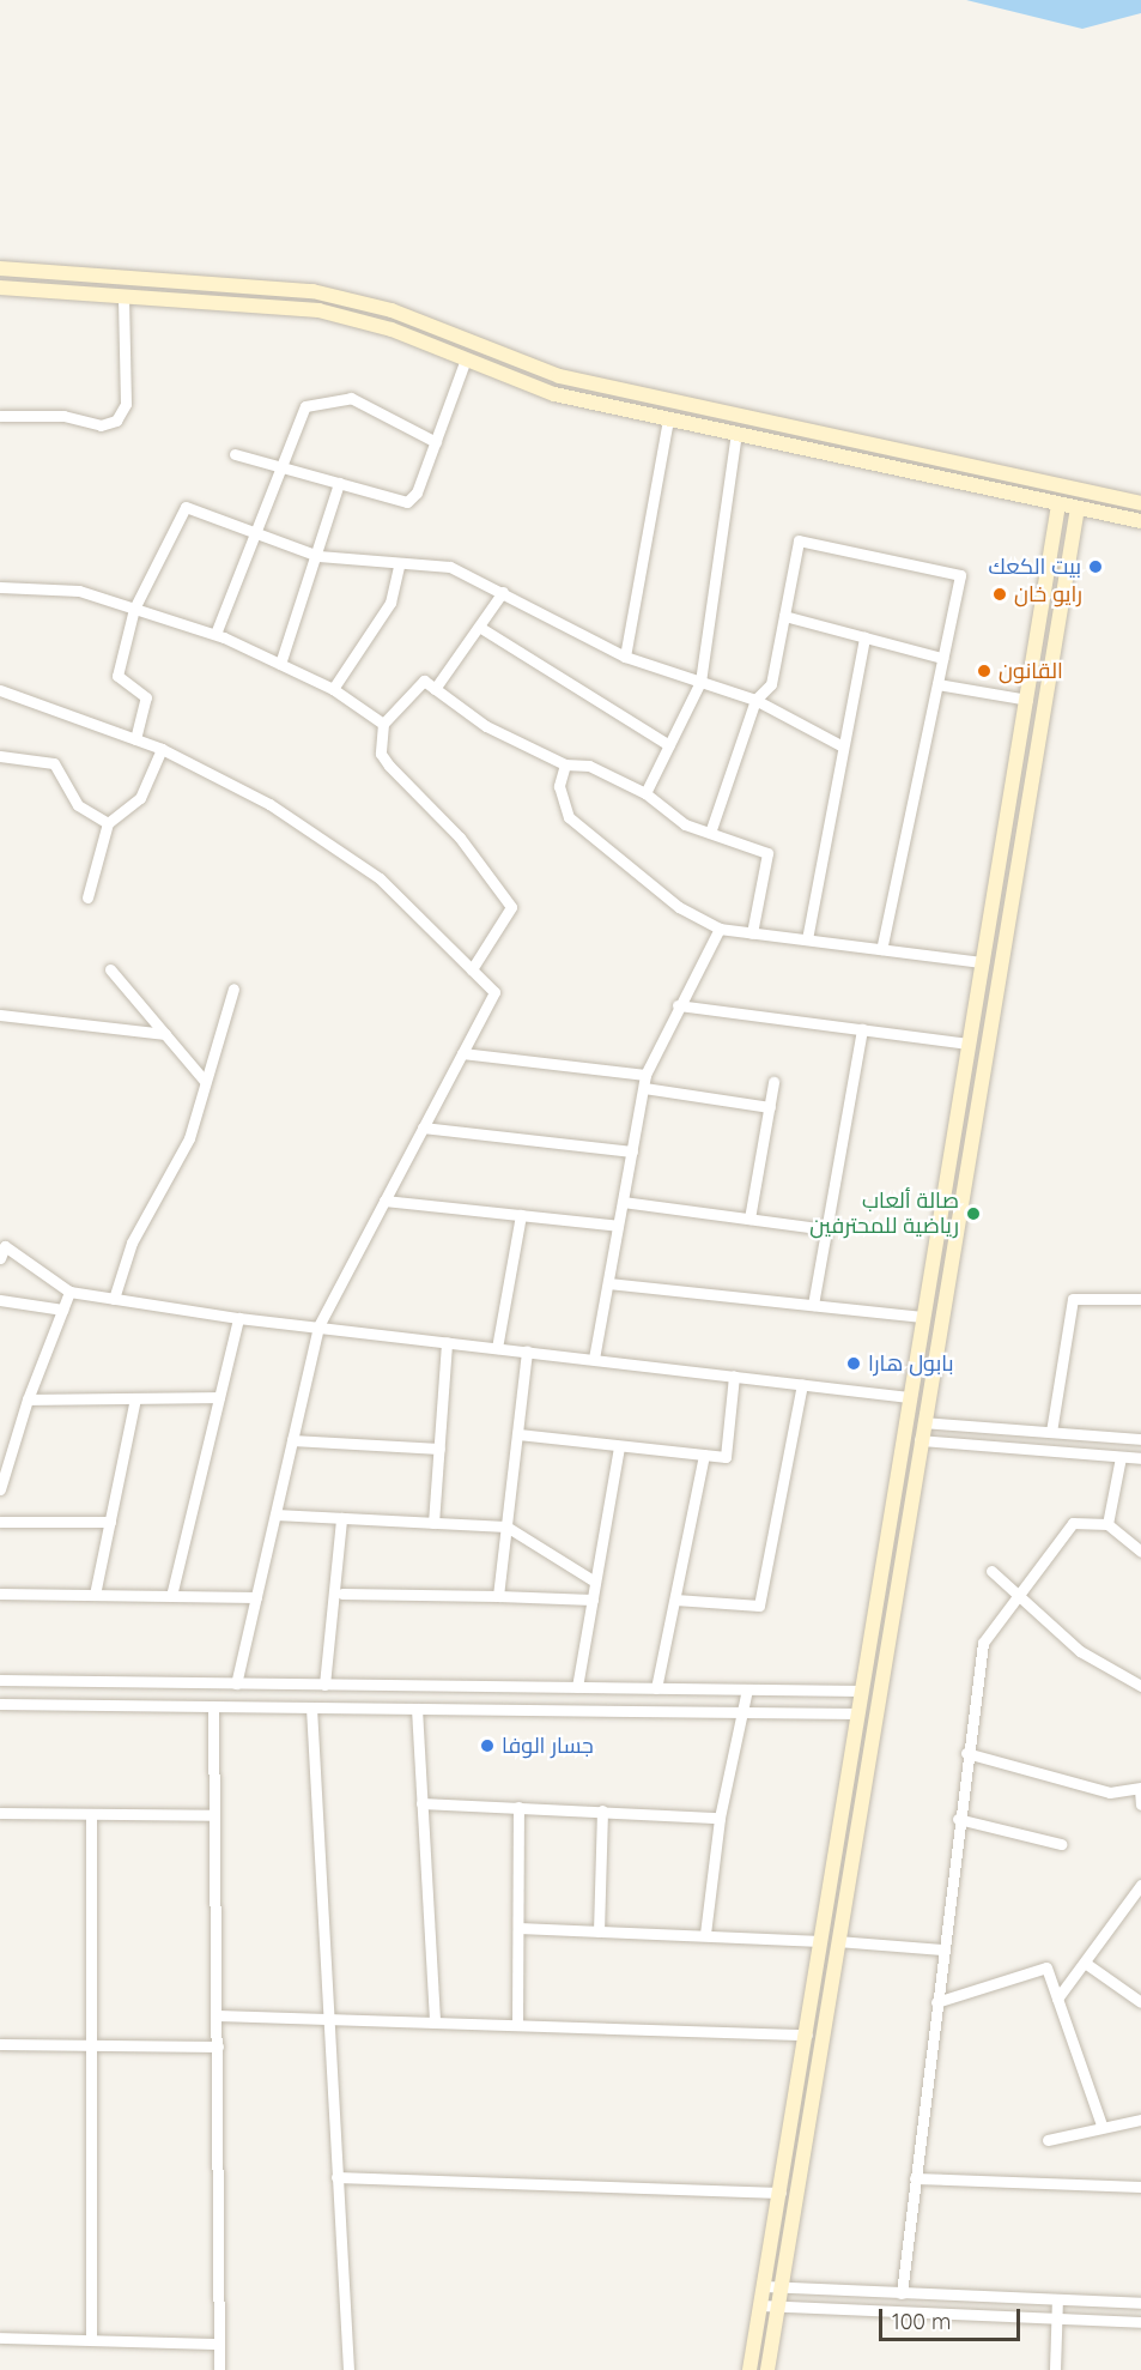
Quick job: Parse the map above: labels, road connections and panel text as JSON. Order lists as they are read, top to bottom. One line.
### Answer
{"places":["بيت الكعك","رايو خان","القانون","صالة ألعاب رياضية للمحترفين","بابول هارا","جسار الوفا"],"scale_bar":"100 m"}
